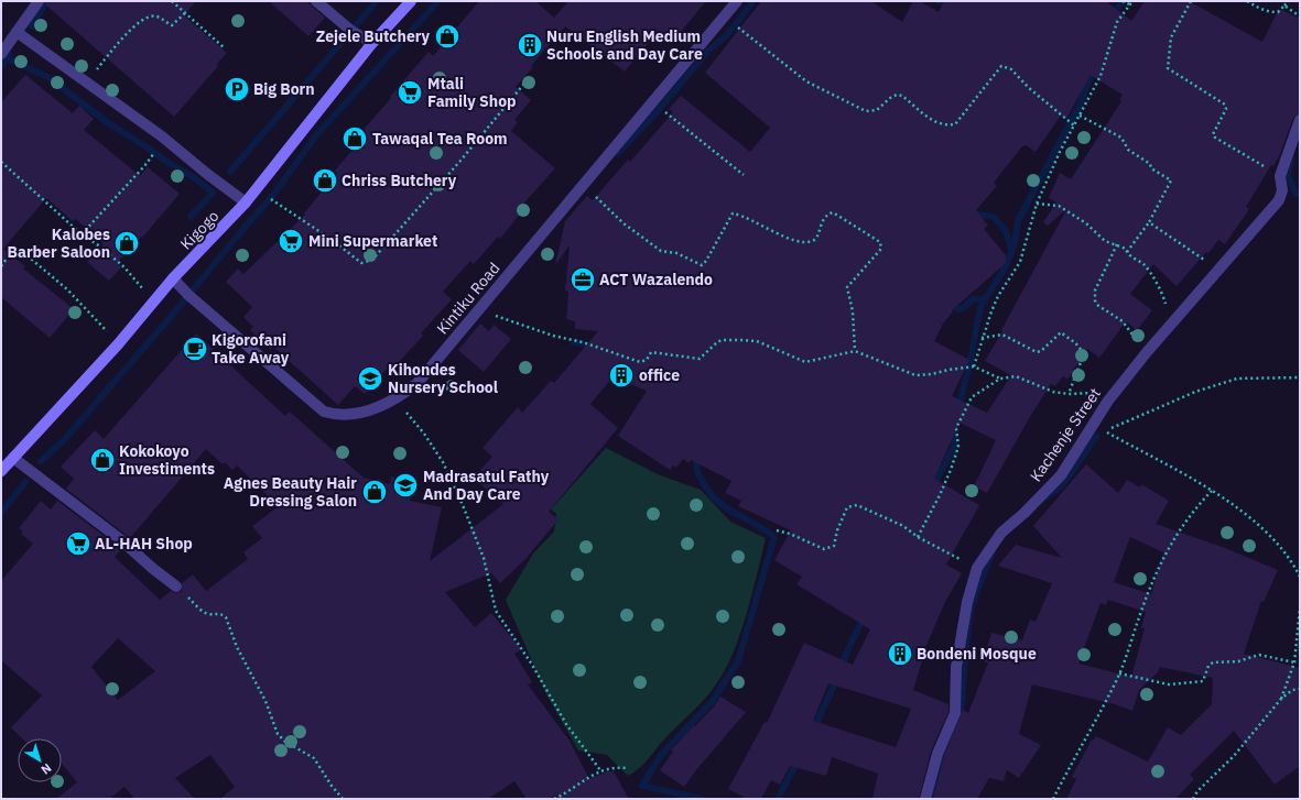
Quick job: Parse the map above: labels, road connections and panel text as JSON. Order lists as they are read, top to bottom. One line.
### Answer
{"streets":{"main road":["Kigogo"],"street":["Kintiku Road","Kachenje Street"]},"crossings":[["Kigogo","Kintiku Road"]],"places":{"shop":["Zejele Butchery","Tawaqal Tea Room","Chriss Butchery","Kalobes Barber Saloon","Kokokoyo Investiments","Agnes Beauty Hair Dressing Salon"],"building":["Nuru English Medium Schools and Day Care","office","Bondeni Mosque"],"parking":["Big Born"],"supermarket":["Mtali Family Shop","Mini Supermarket","AL-HAH Shop"],"office":["ACT Wazalendo"],"cafe":["Kigorofani Take Away"],"school or university":["Kihondes Nursery School","Madrasatul Fathy And Day Care"]},"north":"bottom right"}
